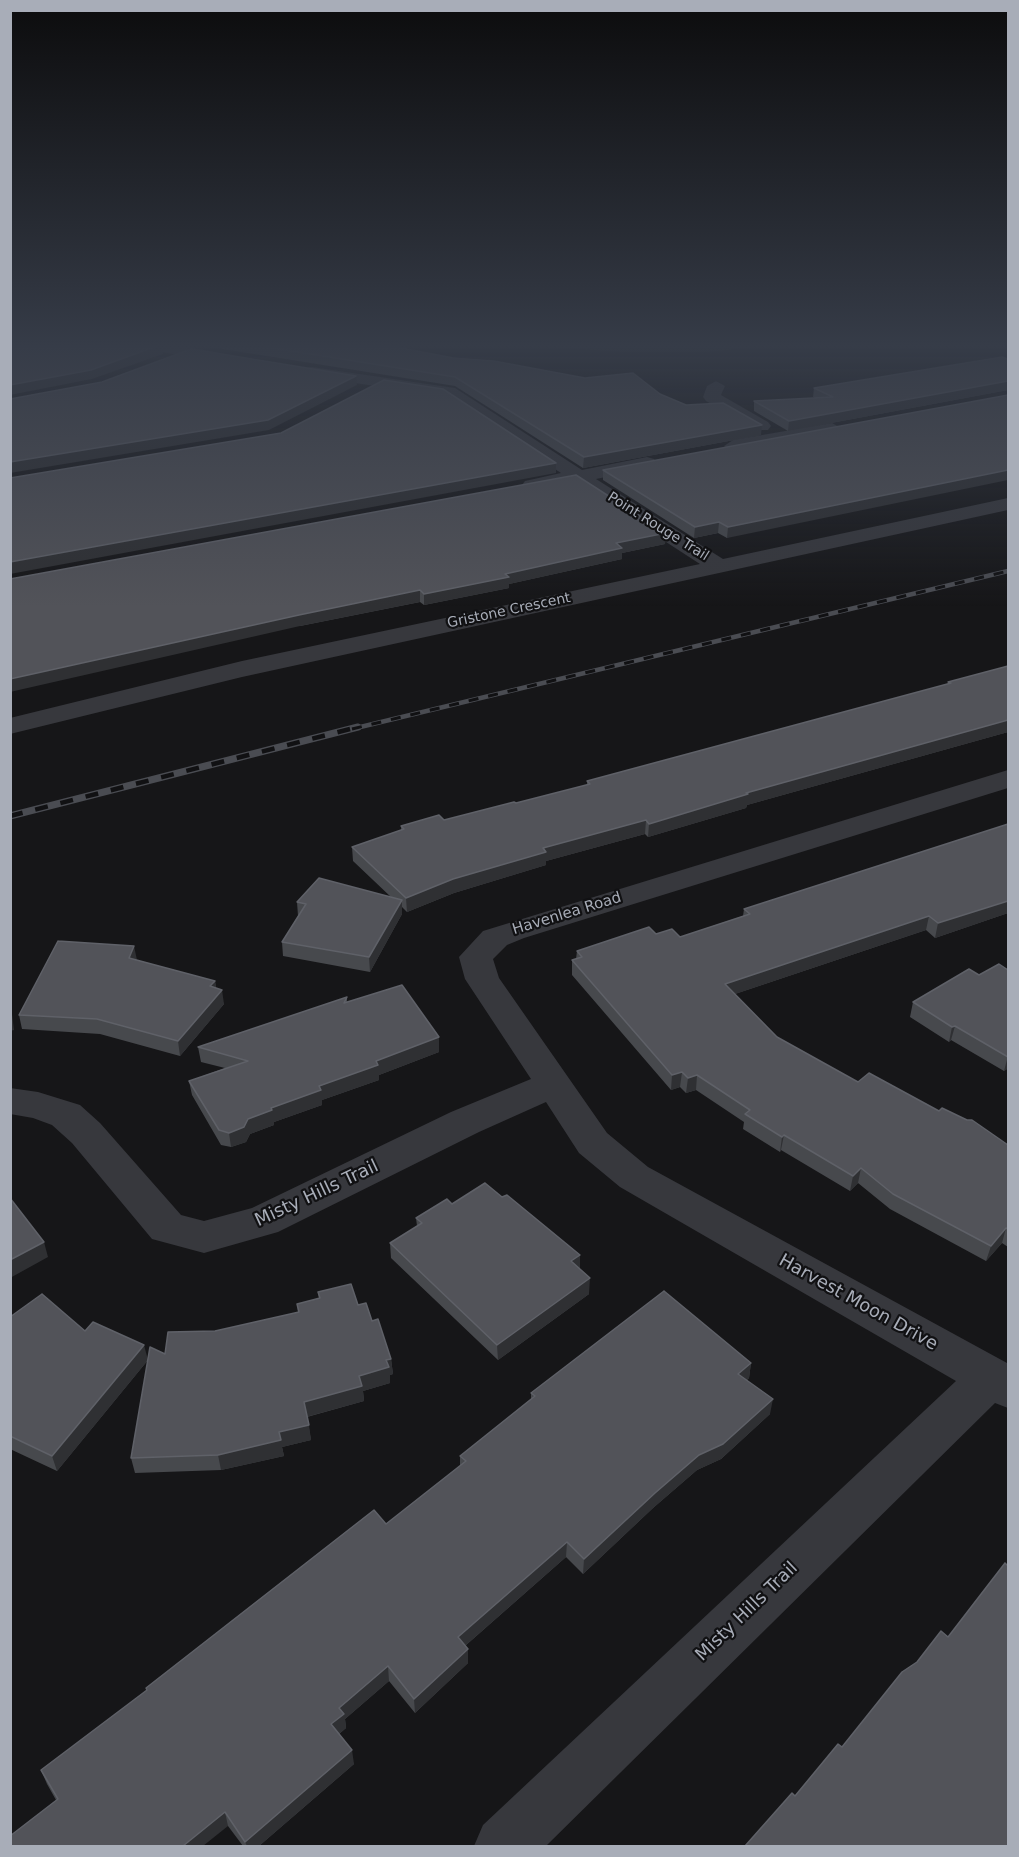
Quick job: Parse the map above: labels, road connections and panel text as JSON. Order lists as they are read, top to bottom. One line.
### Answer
{"streets":{"street":["Point Rouge Trail","Gristone Crescent","Havenlea Road","Misty Hills Trail","Harvest Moon Drive"]},"crossings":[["Point Rouge Trail","Gristone Crescent"],["Havenlea Road","Misty Hills Trail"],["Havenlea Road","Harvest Moon Drive"],["Misty Hills Trail","Harvest Moon Drive"]]}
